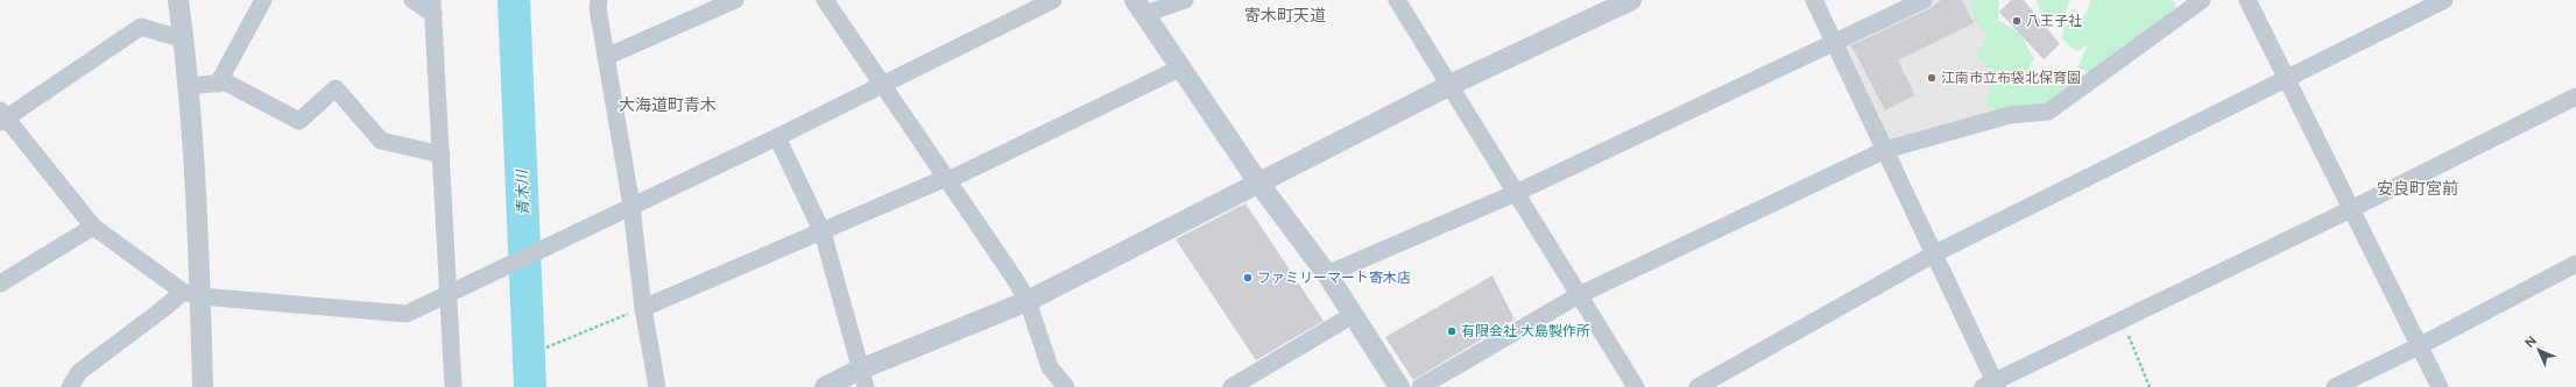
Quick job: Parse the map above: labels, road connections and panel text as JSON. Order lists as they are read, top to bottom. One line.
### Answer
{"districts":["寄木町天道","大海道町青木","安良町宮前"],"water":["青木川"],"places":["八王子社","江南市立布袋北保育園","ファミリーマート寄木店","有限会社 大島製作所"],"north":"top left"}
